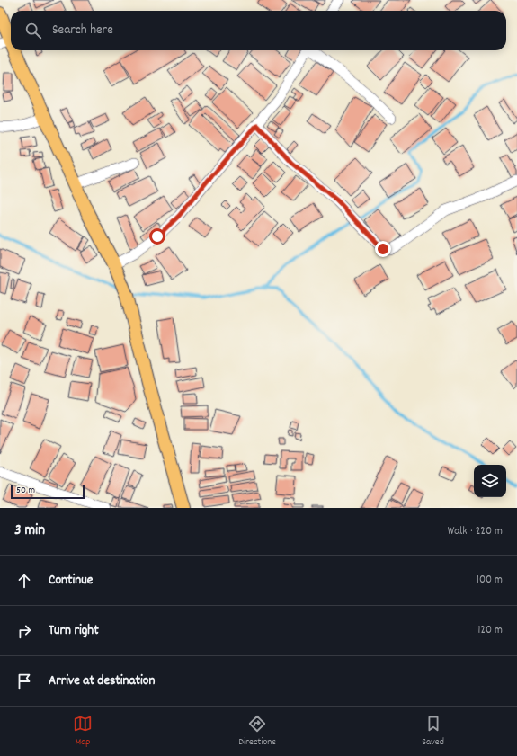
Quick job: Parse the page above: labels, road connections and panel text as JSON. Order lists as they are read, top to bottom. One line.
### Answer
{"scale_bar":"50 m","page":{"search":"Search here","scale":"50 m","heading":["3 min","Walk · 220 m"],"list":[["Continue","100 m"],["Turn right","120 m"],"Arrive at destination"],"nav":["Map","Directions","Saved"]}}
